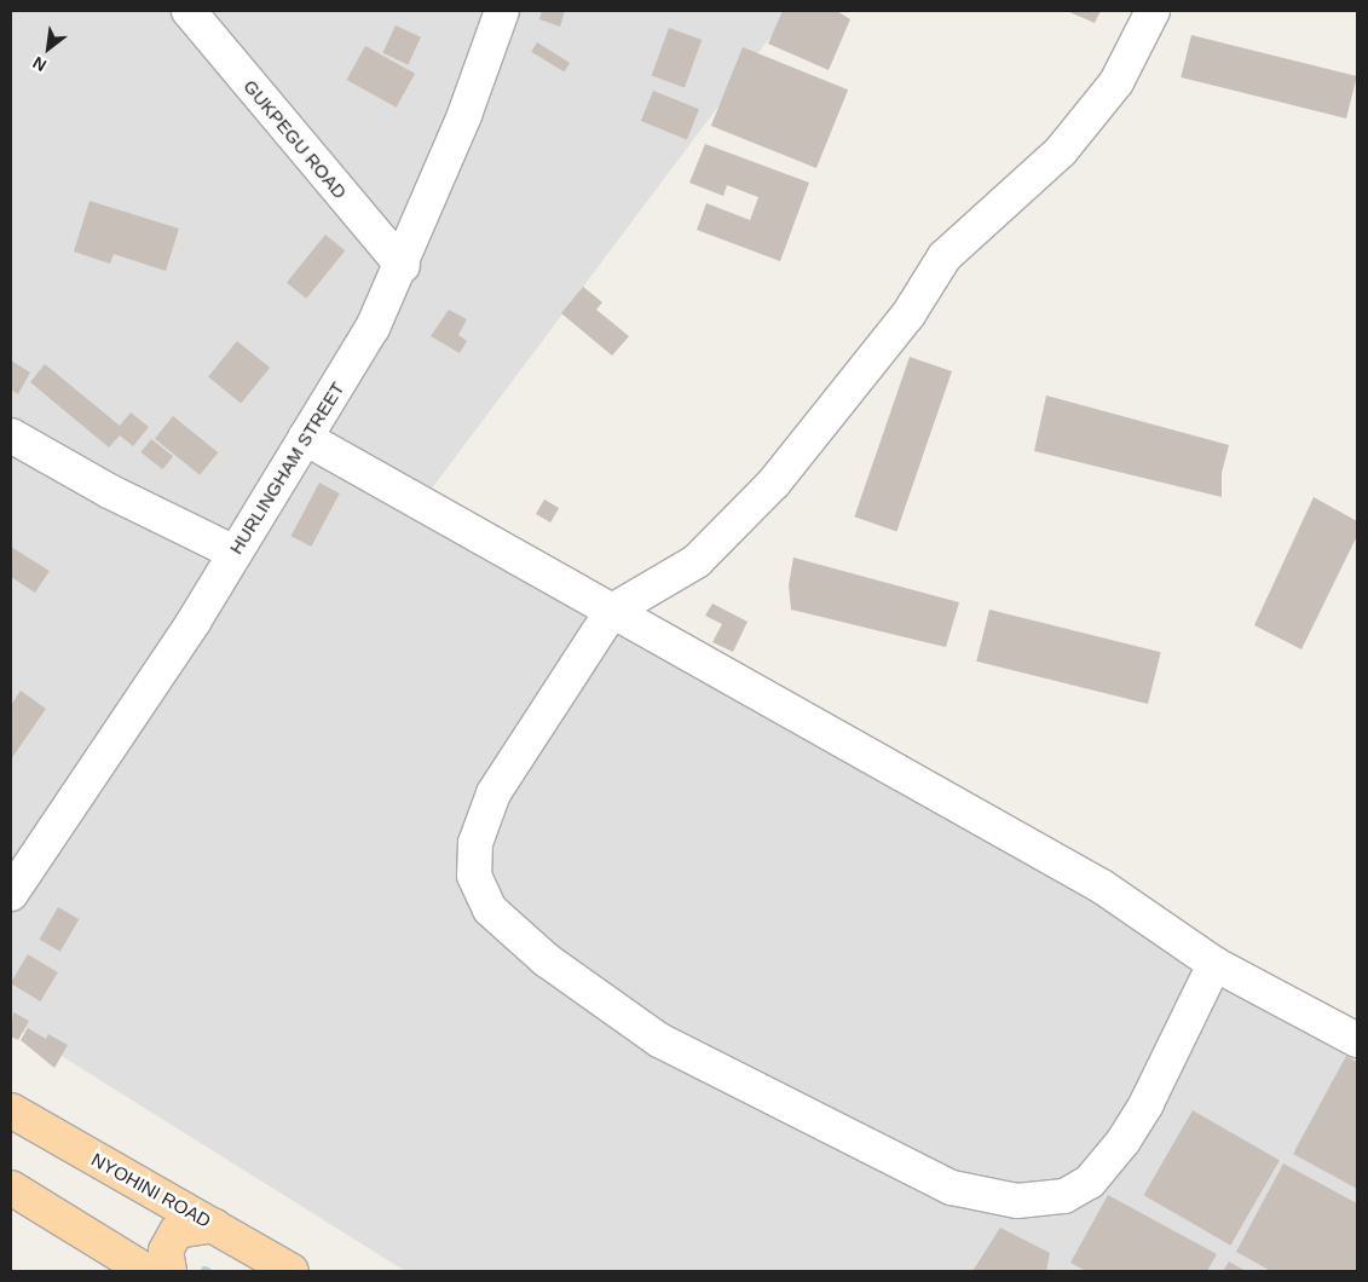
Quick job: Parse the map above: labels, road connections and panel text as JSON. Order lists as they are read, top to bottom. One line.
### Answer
{"streets":{"main road":["NYOHINI ROAD"],"street":["GUKPEGU ROAD","HURLINGHAM STREET"]},"crossings":[["GUKPEGU ROAD","HURLINGHAM STREET"]],"north":"bottom left"}
